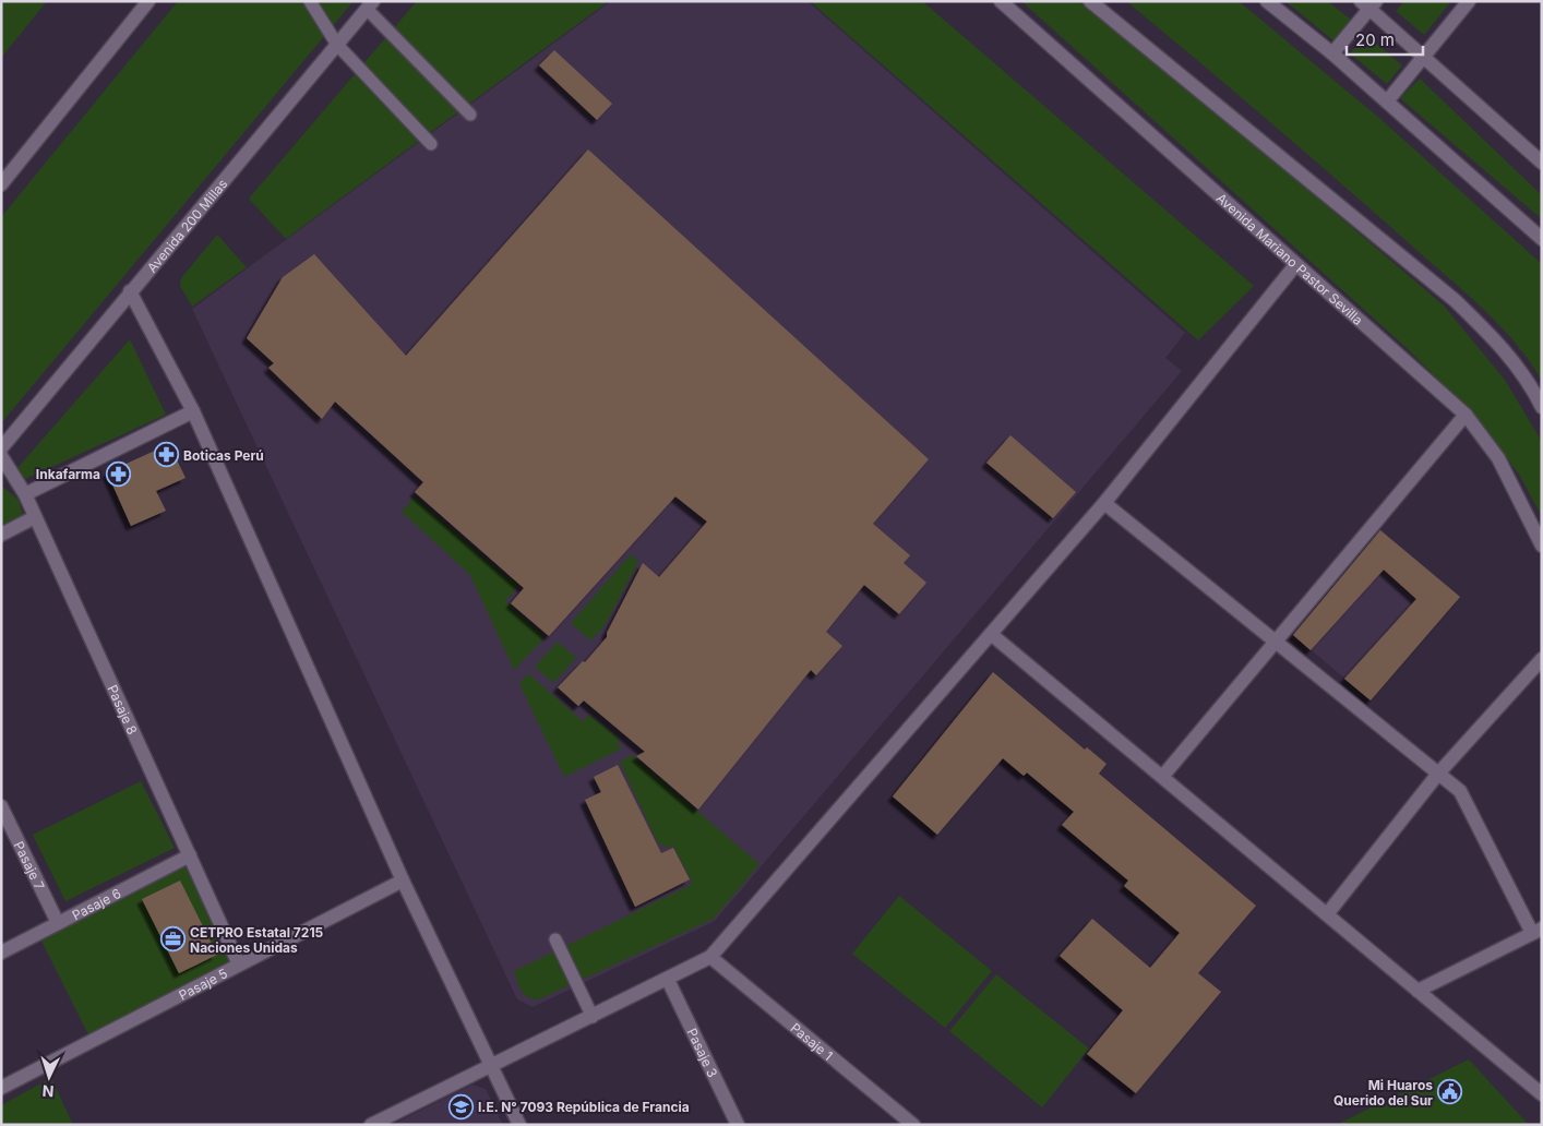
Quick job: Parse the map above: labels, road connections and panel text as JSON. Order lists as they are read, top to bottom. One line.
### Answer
{"streets":{"street":["Avenida 200 Millas","Avenida Mariano Pastor Sevilla","Pasaje 8","Pasaje 7","Pasaje 6","Pasaje 5","Pasaje 1","Pasaje 3"]},"crossings":[["Pasaje 8","Pasaje 6"],["Pasaje 8","Pasaje 5"],["Pasaje 7","Pasaje 6"]],"places":{"pharmacy":["Boticas Perú","Inkafarma"],"office":["CETPRO Estatal 7215 Naciones Unidas"],"public building":["Mi Huaros Querido del Sur"],"school or university":["I.E. N° 7093 República de Francia"]},"scale_bar":"20 m","north":"bottom"}
